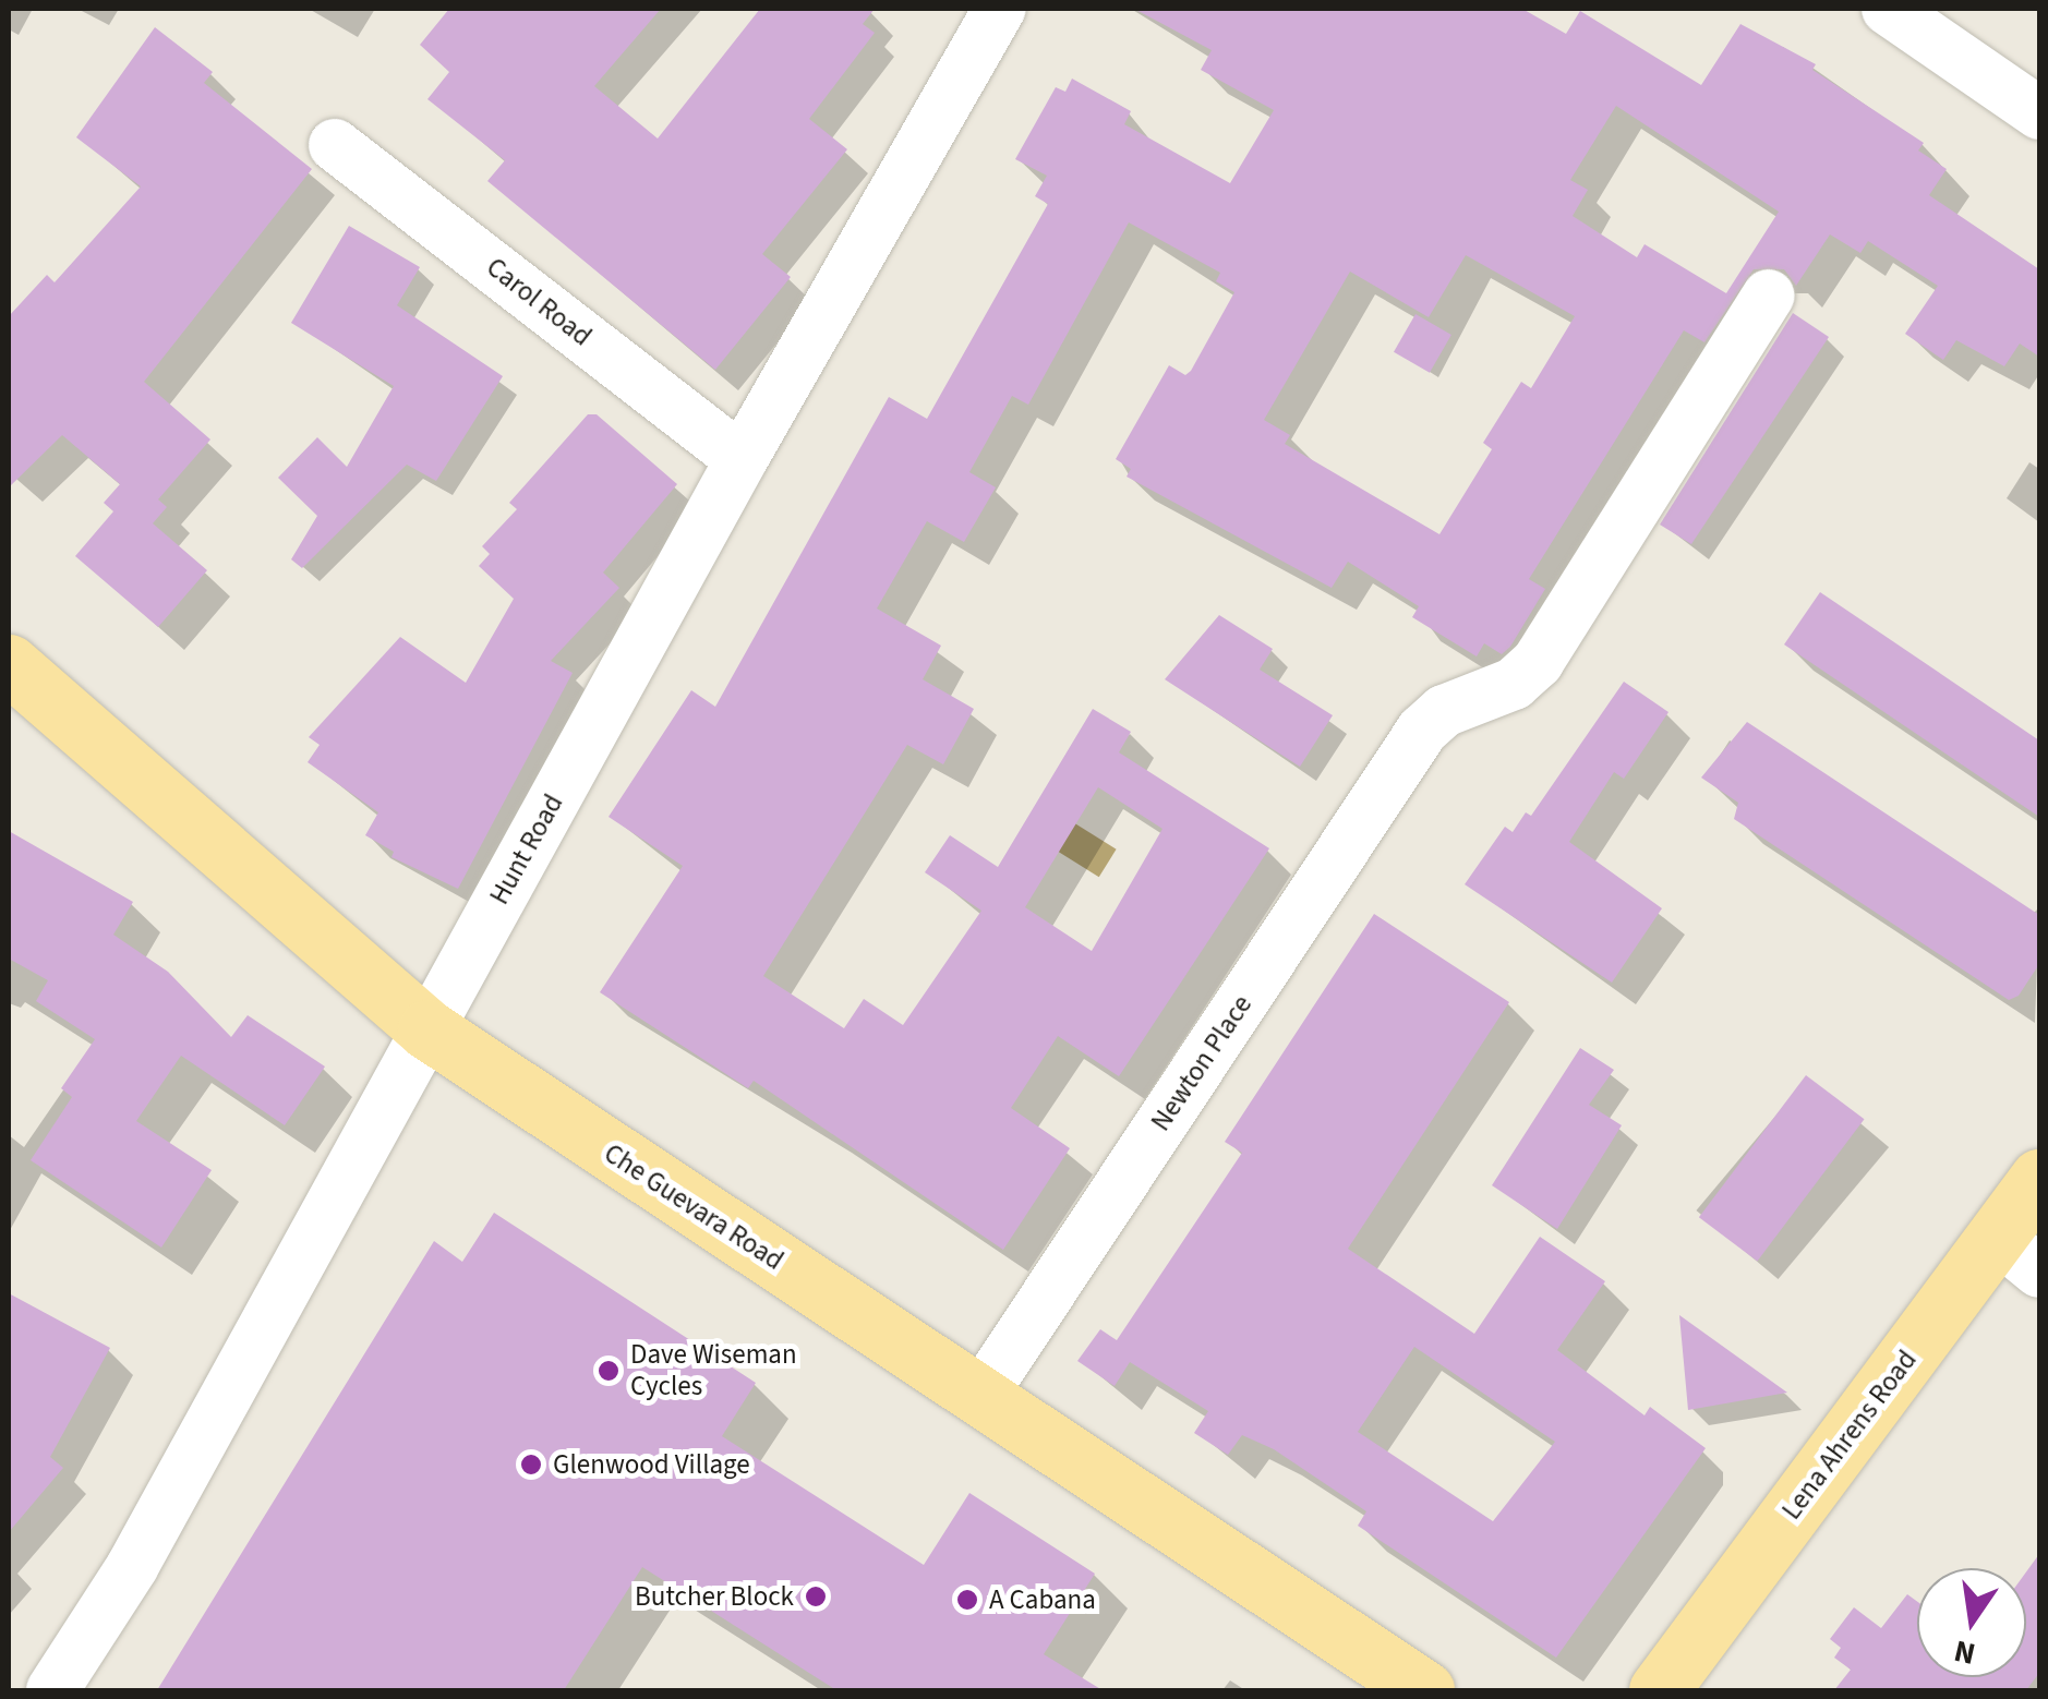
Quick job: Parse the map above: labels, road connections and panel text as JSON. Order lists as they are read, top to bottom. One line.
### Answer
{"streets":{"main road":["Che Guevara Road","Lena Ahrens Road"],"street":["Carol Road","Hunt Road","Newton Place"]},"crossings":[["Carol Road","Hunt Road"],["Hunt Road","Che Guevara Road"],["Newton Place","Che Guevara Road"]],"places":["Dave Wiseman Cycles","Glenwood Village","Butcher Block","A Cabana"],"north":"bottom"}
